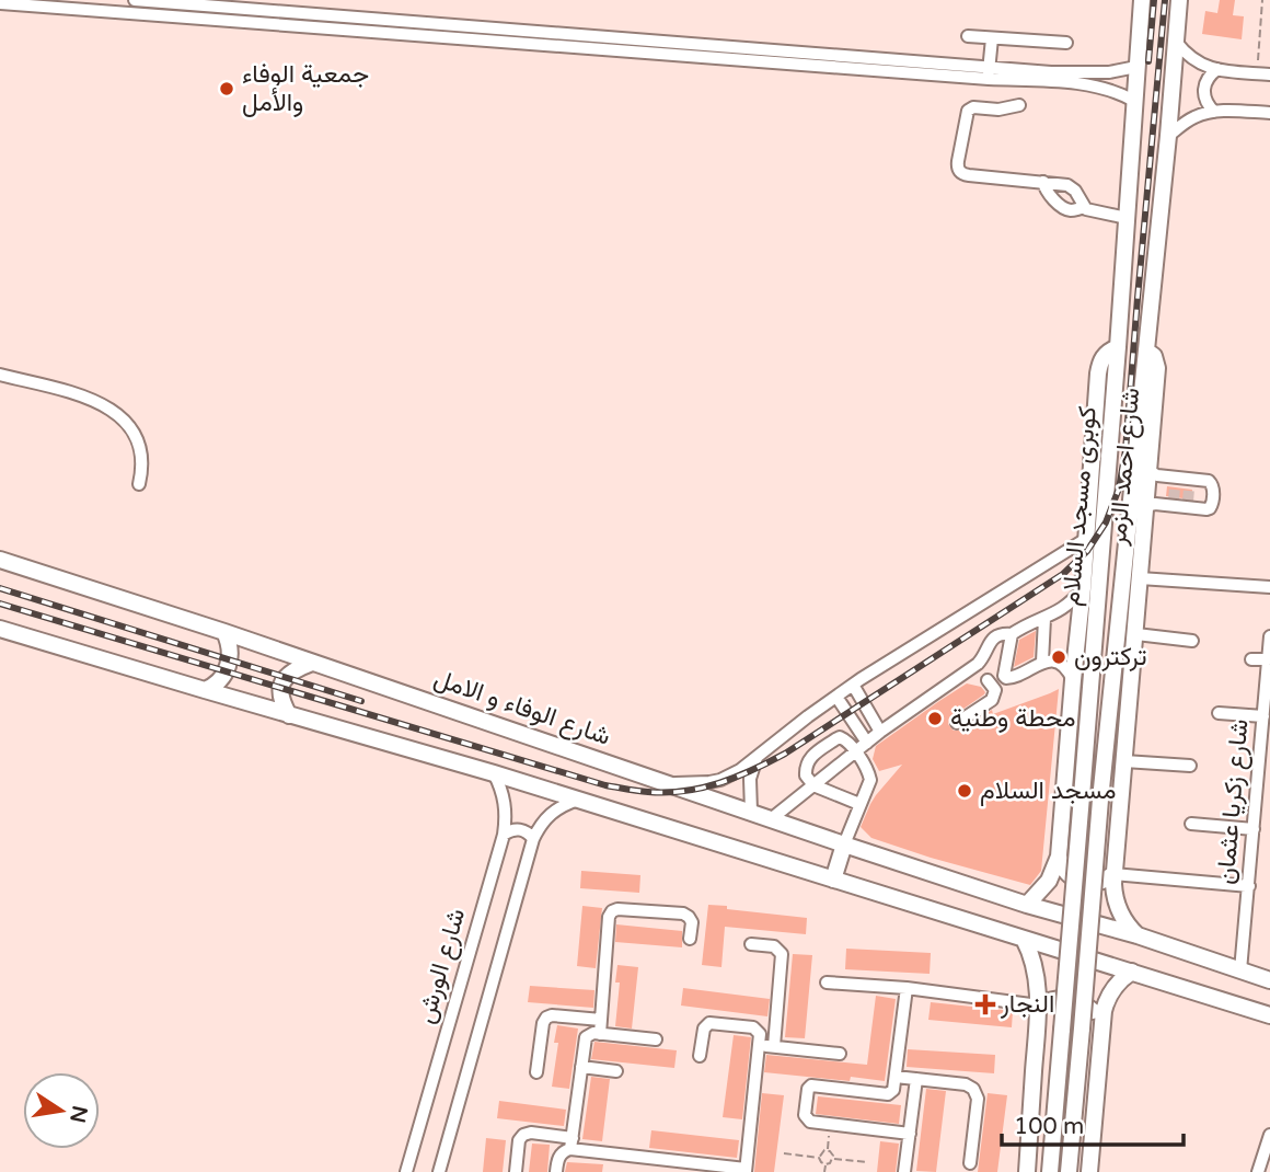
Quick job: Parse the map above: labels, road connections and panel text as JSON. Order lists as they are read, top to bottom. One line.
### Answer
{"streets":{"main road":["شارع احمد الزمر","كوبرى مسجد السلام","شارع الوفاء و الامل"],"street":["شارع زكريا عثمان","شارع الورش"]},"crossings":[["شارع احمد الزمر","كوبرى مسجد السلام"],["شارع احمد الزمر","شارع الوفاء و الامل"],["شارع الوفاء و الامل","شارع زكريا عثمان"]],"places":{"other":["جمعية الوفاء والأمل","تركترون","محطة وطنية","مسجد السلام"],"health":["النجار"]},"scale_bar":"100 m","north":"right"}
